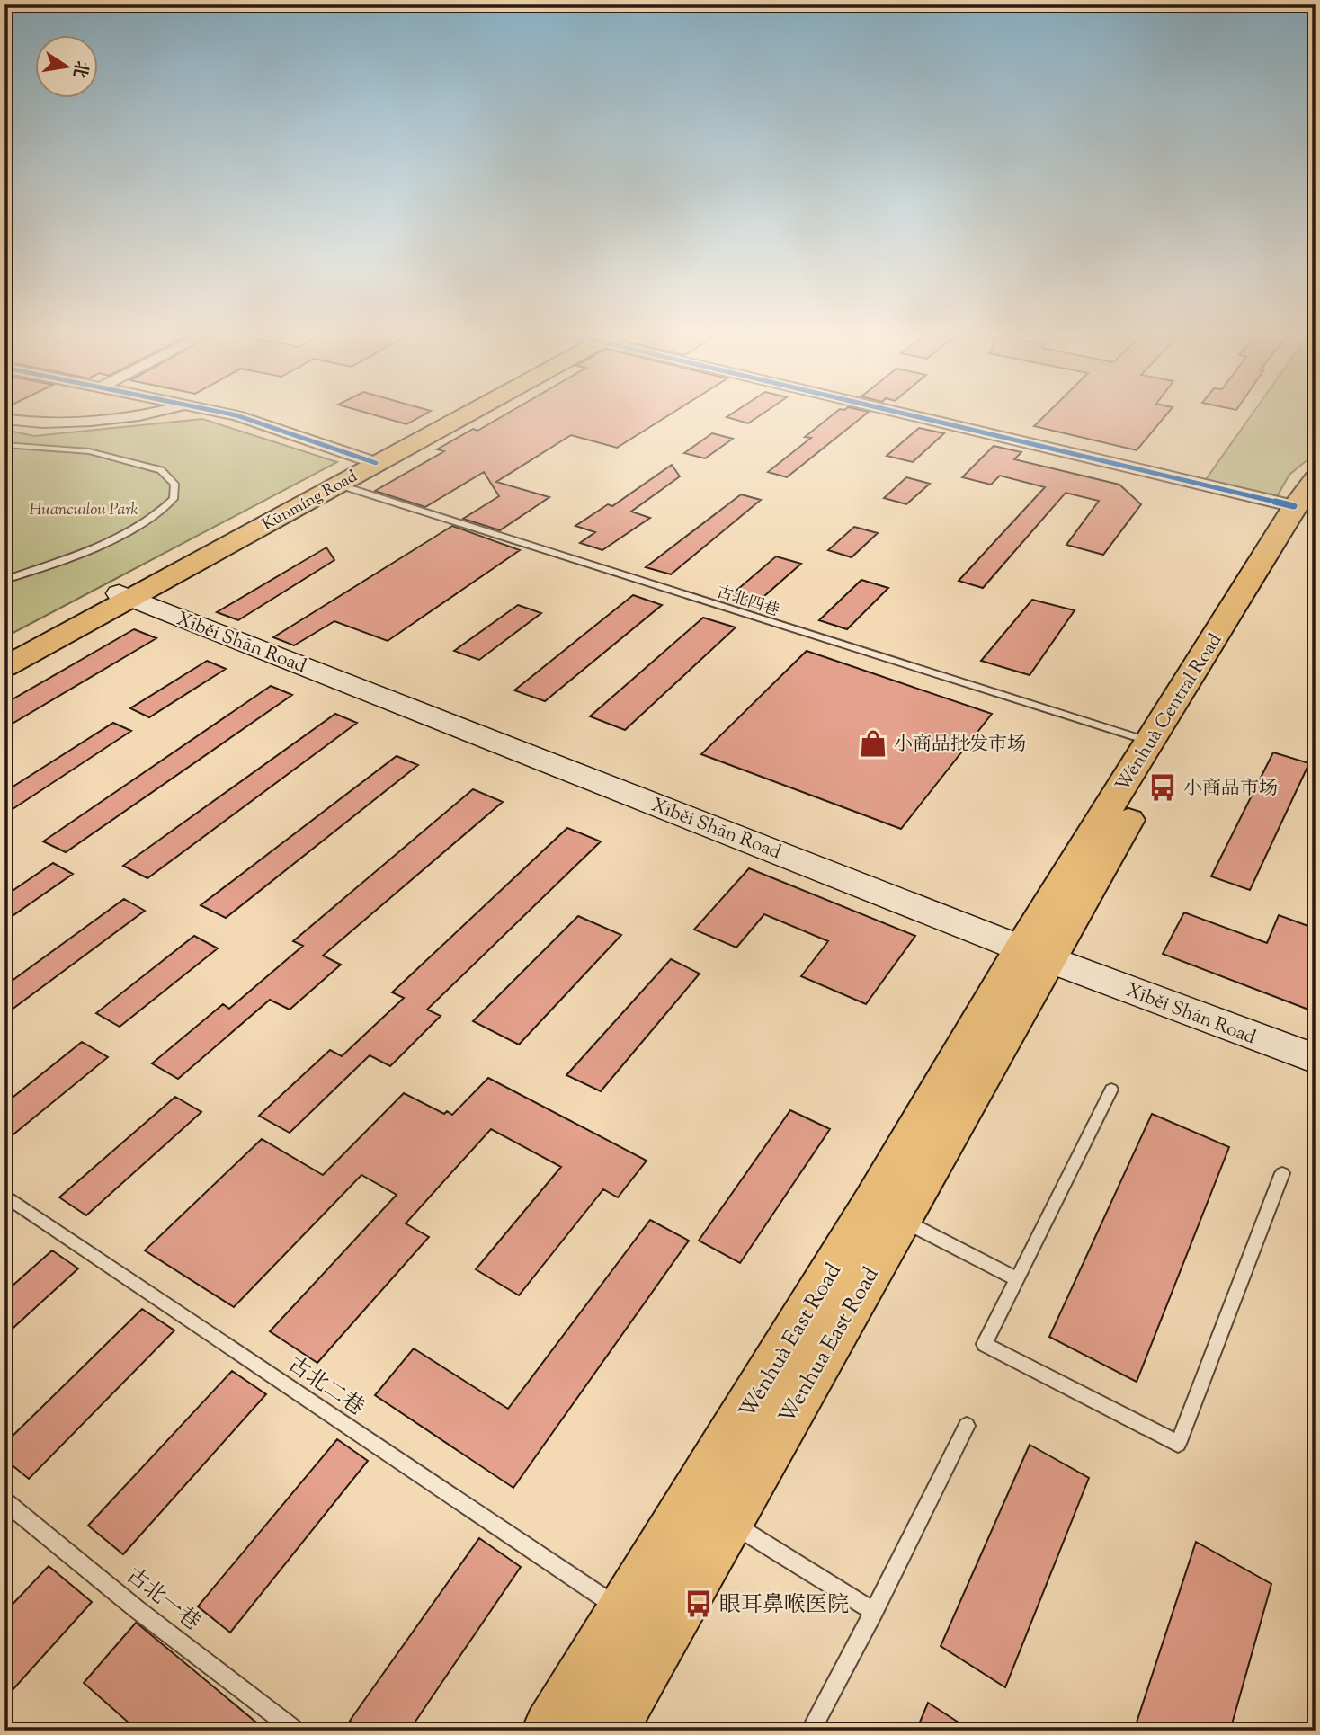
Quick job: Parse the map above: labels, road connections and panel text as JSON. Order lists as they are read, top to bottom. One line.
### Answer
{"streets":{"main road":["Kūnmíng Road","Xīběi Shān Road","Wénhuà Central Road","Wénhuà East Road","Wenhua East Road"],"lane":["古北四巷","古北二巷","古北一巷"]},"crossings":[["Kūnmíng Road","古北四巷"],["Kūnmíng Road","Xīběi Shān Road"],["古北四巷","Wénhuà Central Road"],["Xīběi Shān Road","Wénhuà Central Road"],["Xīběi Shān Road","Wénhuà East Road"],["Xīběi Shān Road","Wenhua East Road"],["Wénhuà Central Road","Wénhuà East Road"],["Wénhuà Central Road","Wenhua East Road"],["Wénhuà East Road","Wenhua East Road"],["Wénhuà East Road","古北二巷"]],"parks":["Huancuilou Park"],"places":{"shop":["小商品批发市场"],"bus stop":["小商品市场","眼耳鼻喉医院"]},"north":"right"}
